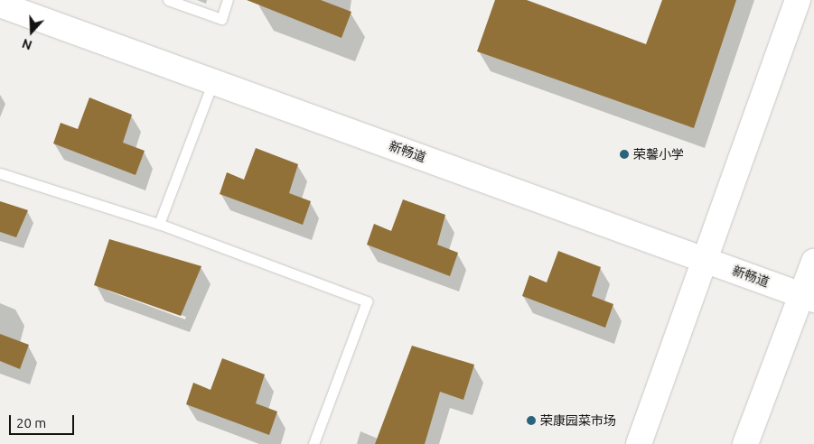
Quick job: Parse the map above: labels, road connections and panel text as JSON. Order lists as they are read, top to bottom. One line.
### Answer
{"streets":{"street":["新畅道"]},"places":["荣馨小学","荣康园菜市场"],"scale_bar":"20 m","north":"bottom"}
